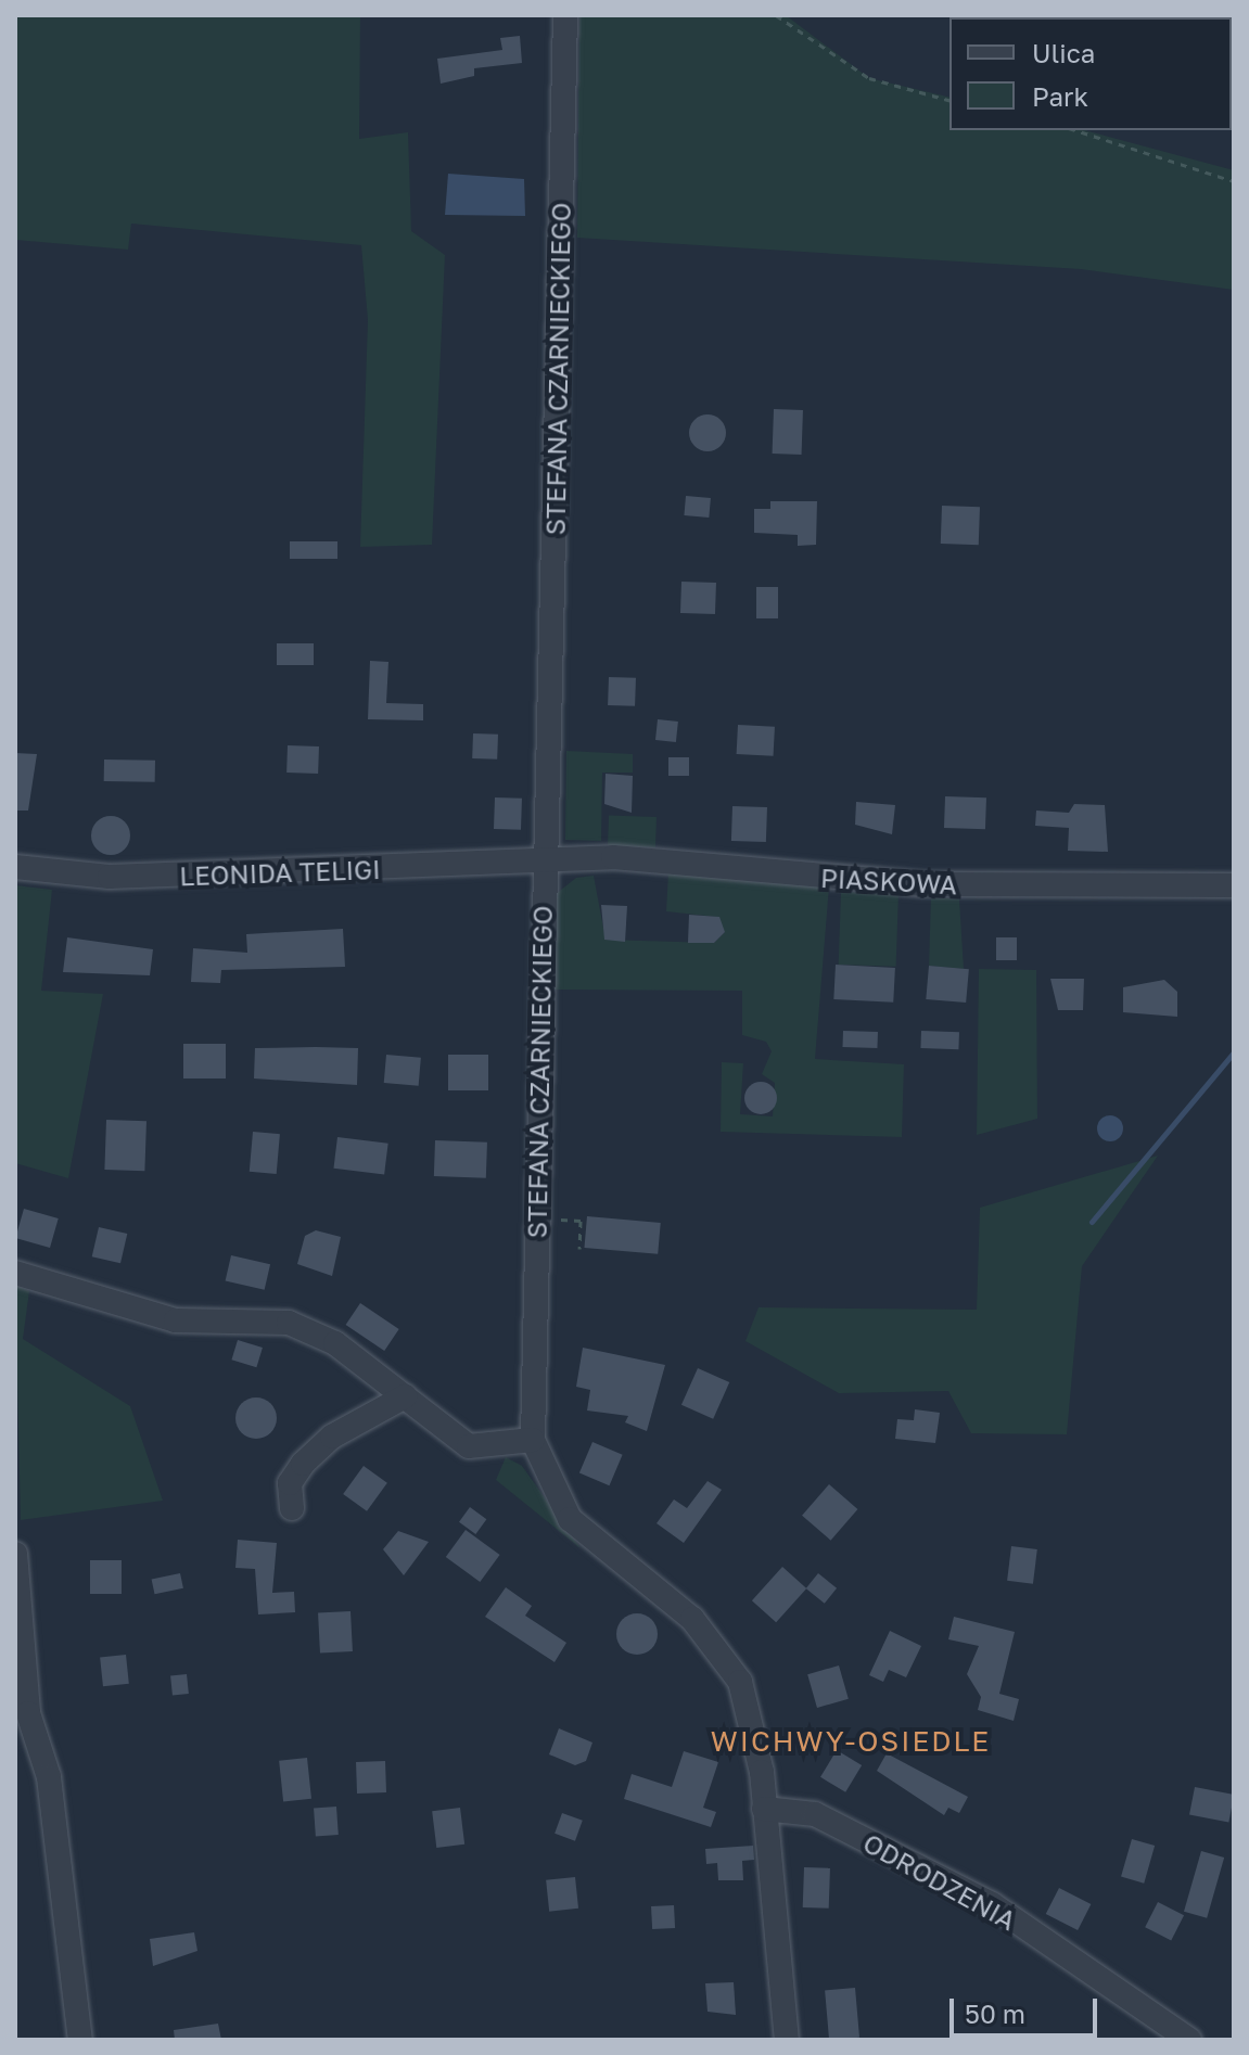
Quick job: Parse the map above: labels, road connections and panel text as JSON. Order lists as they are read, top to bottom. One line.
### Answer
{"streets":{"street":["STEFANA CZARNIECKIEGO","LEONIDA TELIGI","PIASKOWA","ODRODZENIA"]},"crossings":[["STEFANA CZARNIECKIEGO","LEONIDA TELIGI"],["STEFANA CZARNIECKIEGO","PIASKOWA"],["STEFANA CZARNIECKIEGO","ODRODZENIA"],["LEONIDA TELIGI","PIASKOWA"]],"districts":["WICHWY-OSIEDLE"],"legend":["Ulica","Park"],"scale_bar":"50 m"}
